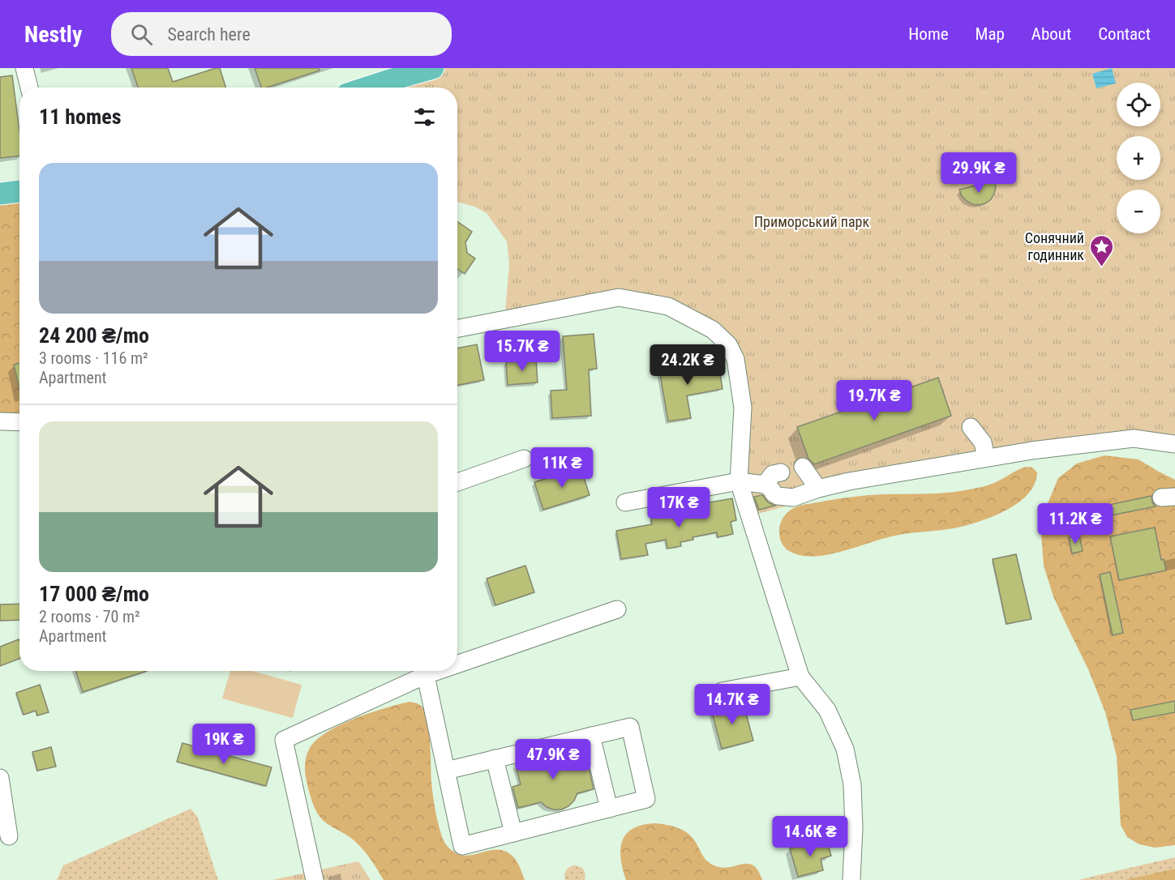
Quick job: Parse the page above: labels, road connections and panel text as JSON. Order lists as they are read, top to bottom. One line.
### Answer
{"parks":["Приморський парк"],"places":{"place":["Сонячний годинник"]},"page":{"header":"Nestly","search":"Search here","nav":["Home","Map","About","Contact"],"map_buttons":["+","−"],"heading":"11 homes","list":[{"name":"24 200 ₴/mo","note":"3 rooms · 116 m² · Apartment"},{"name":"17 000 ₴/mo","note":"2 rooms · 70 m² · Apartment"}],"price":["29.9K ₴","15.7K ₴","24.2K ₴","19.7K ₴","11K ₴","17K ₴","11.2K ₴","14.7K ₴","19K ₴","47.9K ₴","14.6K ₴"]}}
